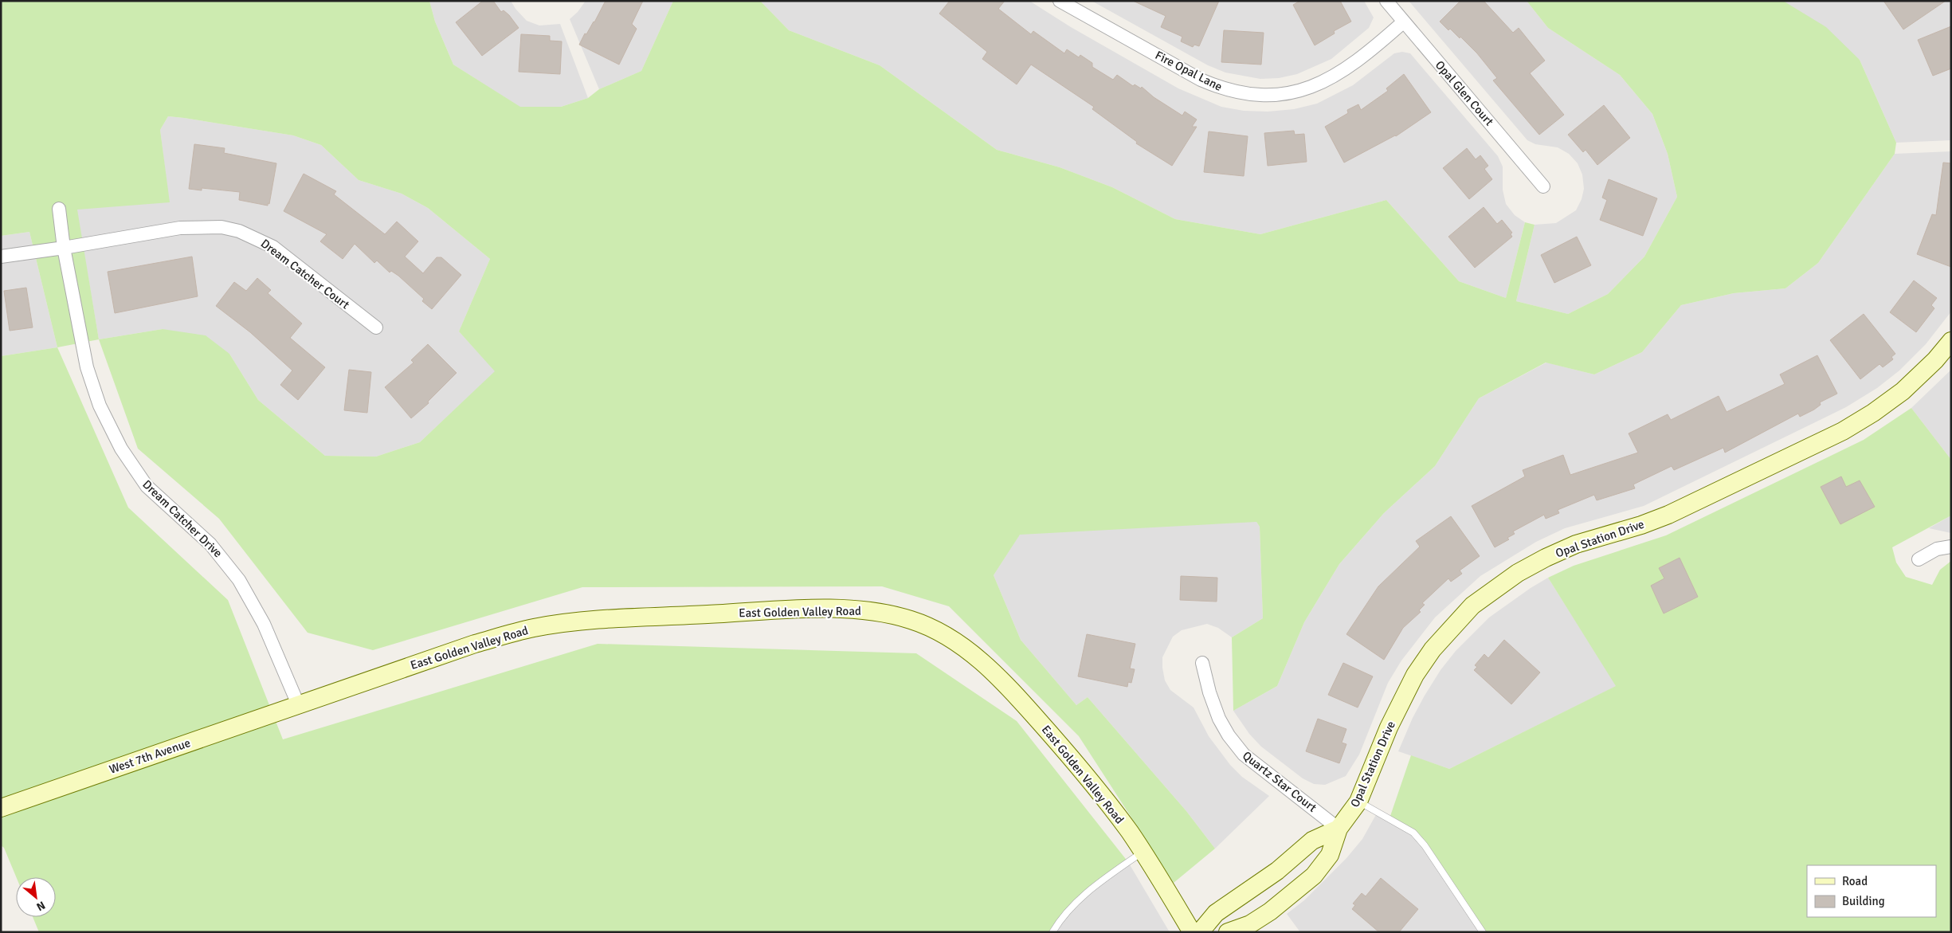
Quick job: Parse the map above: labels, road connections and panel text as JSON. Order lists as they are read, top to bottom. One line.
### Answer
{"streets":{"main road":["Opal Station Drive","East Golden Valley Road","West 7th Avenue"],"street":["Fire Opal Lane","Opal Glen Court","Dream Catcher Court","Dream Catcher Drive","Quartz Star Court"]},"crossings":[["Fire Opal Lane","Opal Glen Court"],["Dream Catcher Court","Dream Catcher Drive"],["Dream Catcher Drive","East Golden Valley Road"],["Dream Catcher Drive","West 7th Avenue"],["Opal Station Drive","Quartz Star Court"],["East Golden Valley Road","West 7th Avenue"]],"legend":["Road","Building"],"north":"bottom right"}
